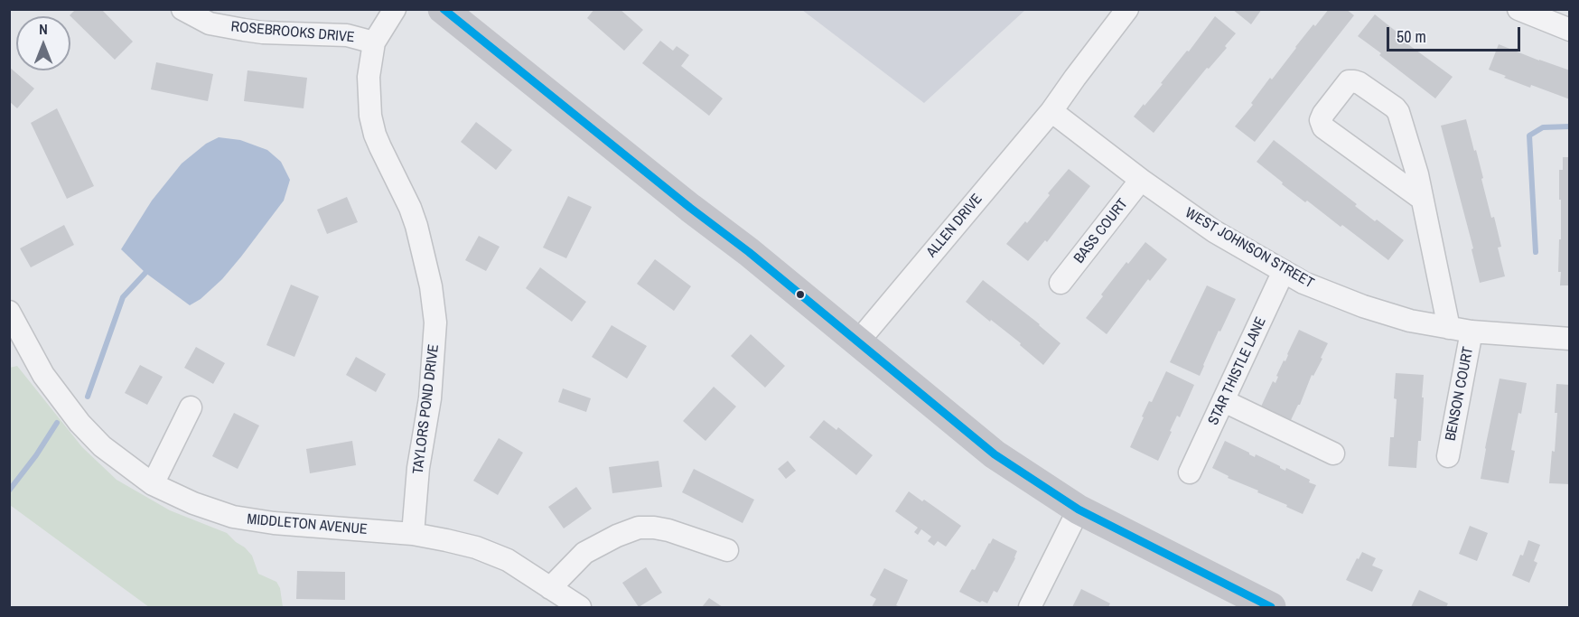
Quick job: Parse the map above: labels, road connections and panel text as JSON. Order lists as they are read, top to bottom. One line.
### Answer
{"streets":{"street":["ROSEBROOKS DRIVE","ALLEN DRIVE","BASS COURT","WEST JOHNSON STREET","STAR THISTLE LANE","BENSON COURT","TAYLORS POND DRIVE","MIDDLETON AVENUE"]},"crossings":[["ROSEBROOKS DRIVE","TAYLORS POND DRIVE"],["ALLEN DRIVE","WEST JOHNSON STREET"],["BASS COURT","WEST JOHNSON STREET"],["WEST JOHNSON STREET","STAR THISTLE LANE"],["WEST JOHNSON STREET","BENSON COURT"],["TAYLORS POND DRIVE","MIDDLETON AVENUE"]],"scale_bar":"50 m","north":"top"}
